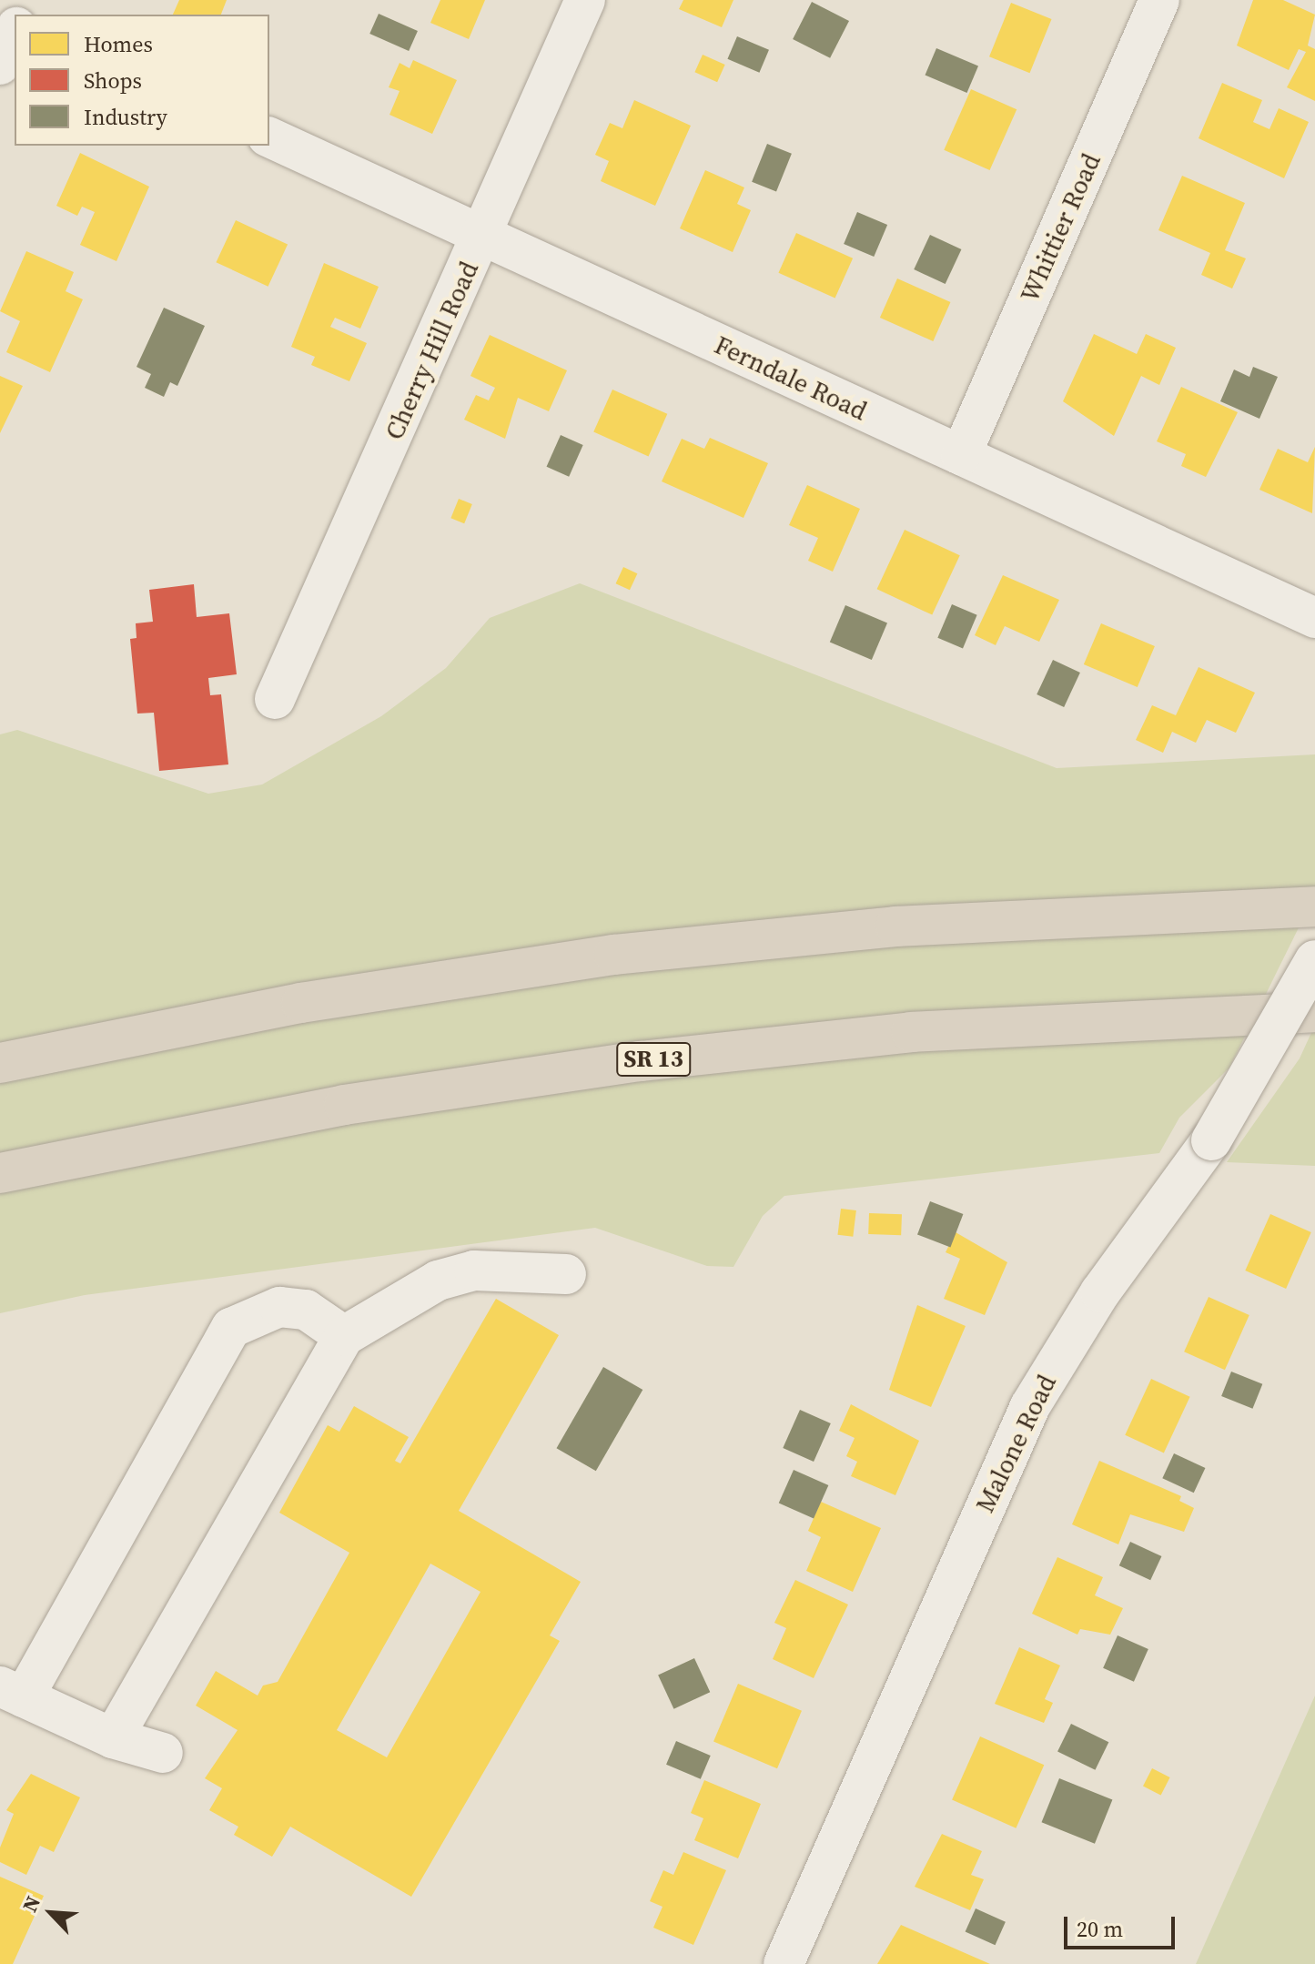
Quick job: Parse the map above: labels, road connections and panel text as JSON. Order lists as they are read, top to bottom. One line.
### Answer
{"streets":{"highway":["SR 13"],"street":["Whittier Road","Cherry Hill Road","Ferndale Road","Malone Road"]},"crossings":[["Whittier Road","Ferndale Road"],["Cherry Hill Road","Ferndale Road"]],"legend":["Homes","Shops","Industry"],"scale_bar":"20 m","north":"top left"}
